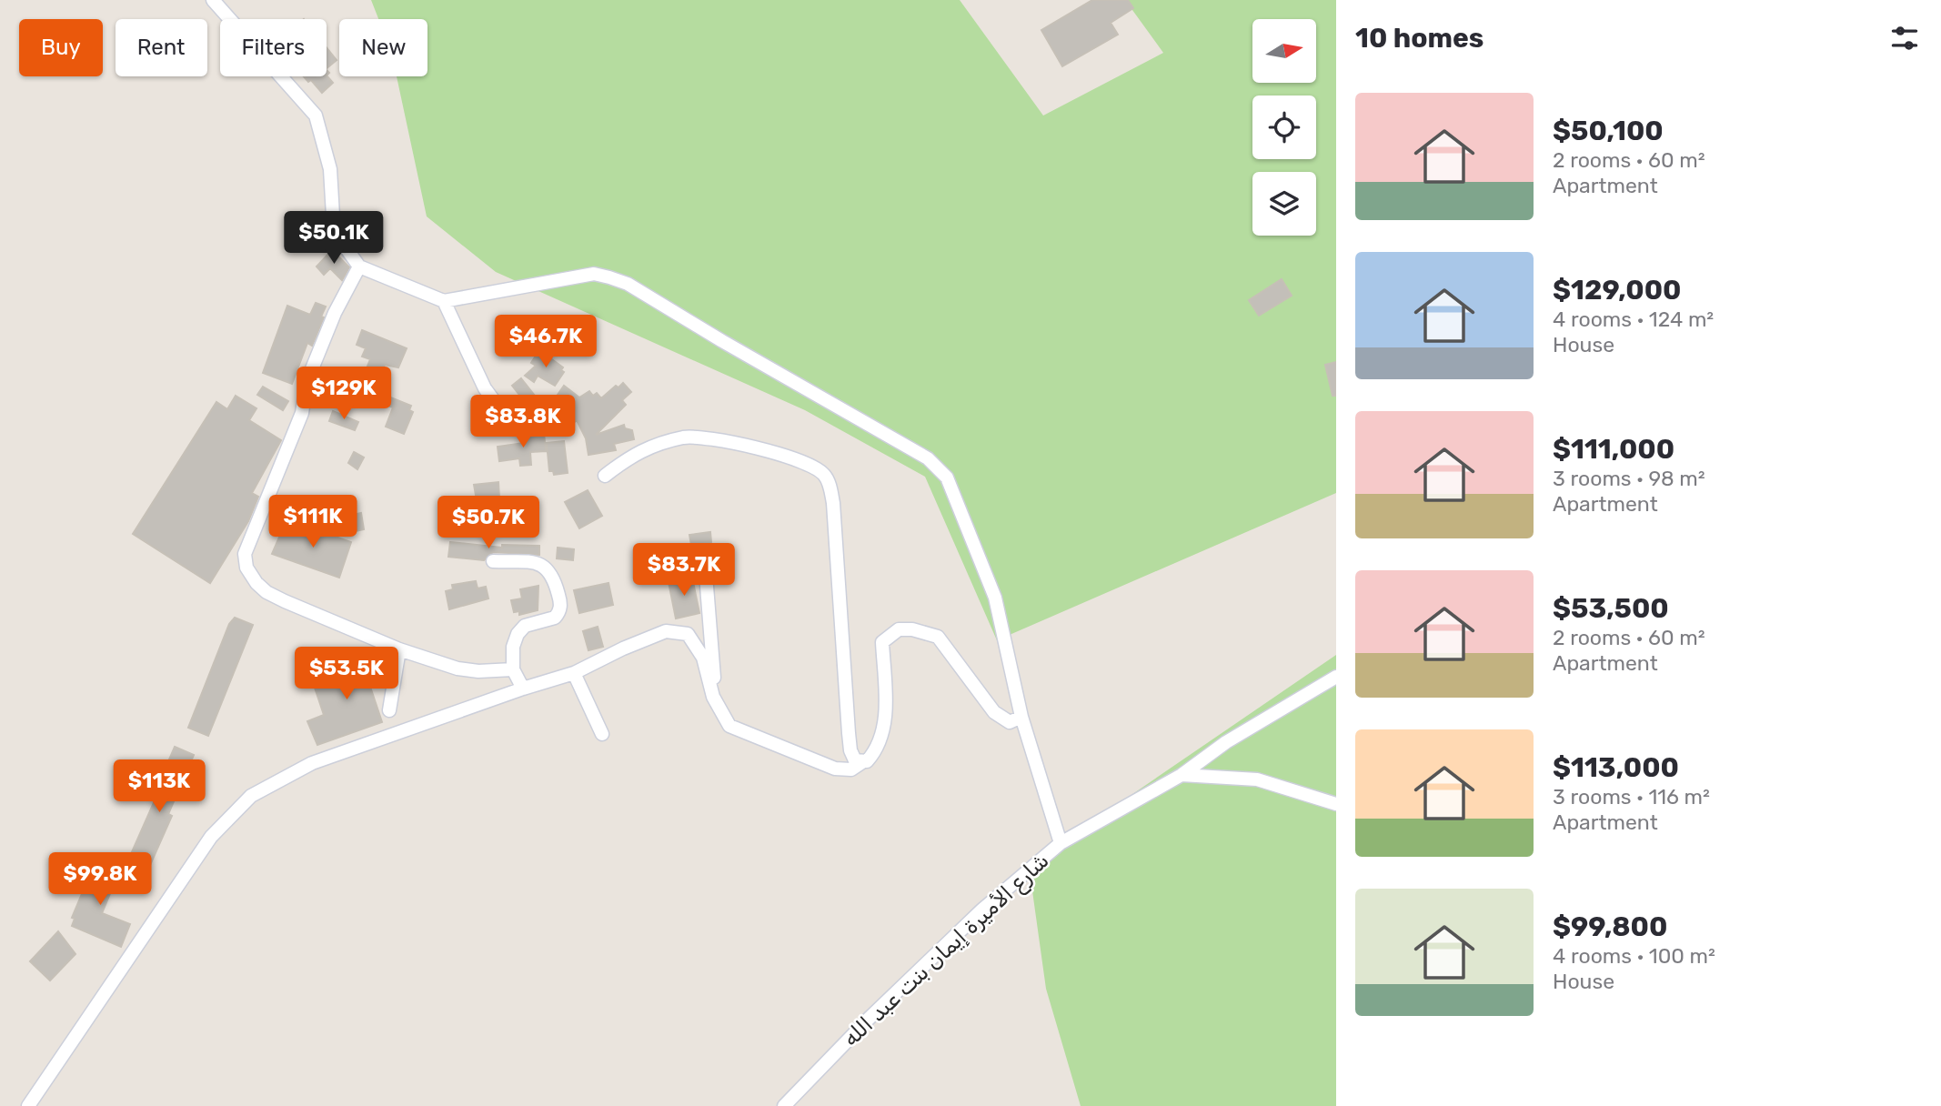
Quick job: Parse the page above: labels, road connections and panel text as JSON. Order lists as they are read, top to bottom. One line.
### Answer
{"streets":{"street":["شارع الأميرة إيمان بنت عبد الله"]},"north":"right","page":{"heading":"10 homes","chip":["Buy","Rent","Filters","New"],"list":[{"name":"$50,100","note":"2 rooms · 60 m² · Apartment"},{"name":"$129,000","note":"4 rooms · 124 m² · House"},{"name":"$111,000","note":"3 rooms · 98 m² · Apartment"},{"name":"$53,500","note":"2 rooms · 60 m² · Apartment"},{"name":"$113,000","note":"3 rooms · 116 m² · Apartment"},{"name":"$99,800","note":"4 rooms · 100 m² · House"}],"price":["$50.1K","$46.7K","$129K","$83.8K","$111K","$50.7K","$83.7K","$53.5K","$113K","$99.8K"]}}
